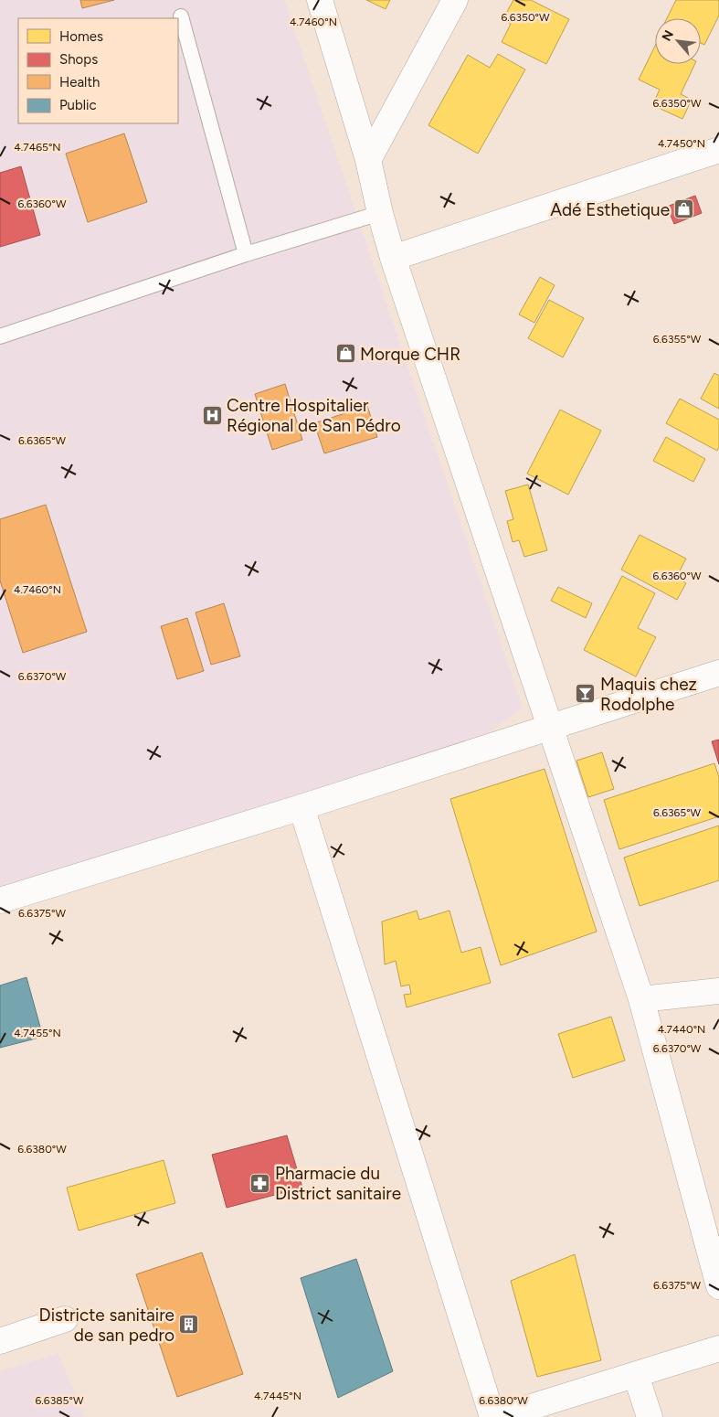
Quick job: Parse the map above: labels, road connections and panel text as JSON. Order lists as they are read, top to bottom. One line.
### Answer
{"places":{"shop":["Adé Esthetique","Morque CHR"],"hospital":["Centre Hospitalier Régional de San Pédro"],"bar":["Maquis chez Rodolphe"],"pharmacy":["Pharmacie du District sanitaire"],"building":["Districte sanitaire de san pedro"]},"legend":["Homes","Shops","Health","Public"],"north":"top left","coordinates":["6.6350°W","4.7460°N","4.7450°N","4.7465°N","6.6360°W","6.6355°W","6.6365°W","6.6370°W","6.6375°W","4.7440°N","4.7455°N","6.6380°W","4.7445°N","6.6385°W"]}
